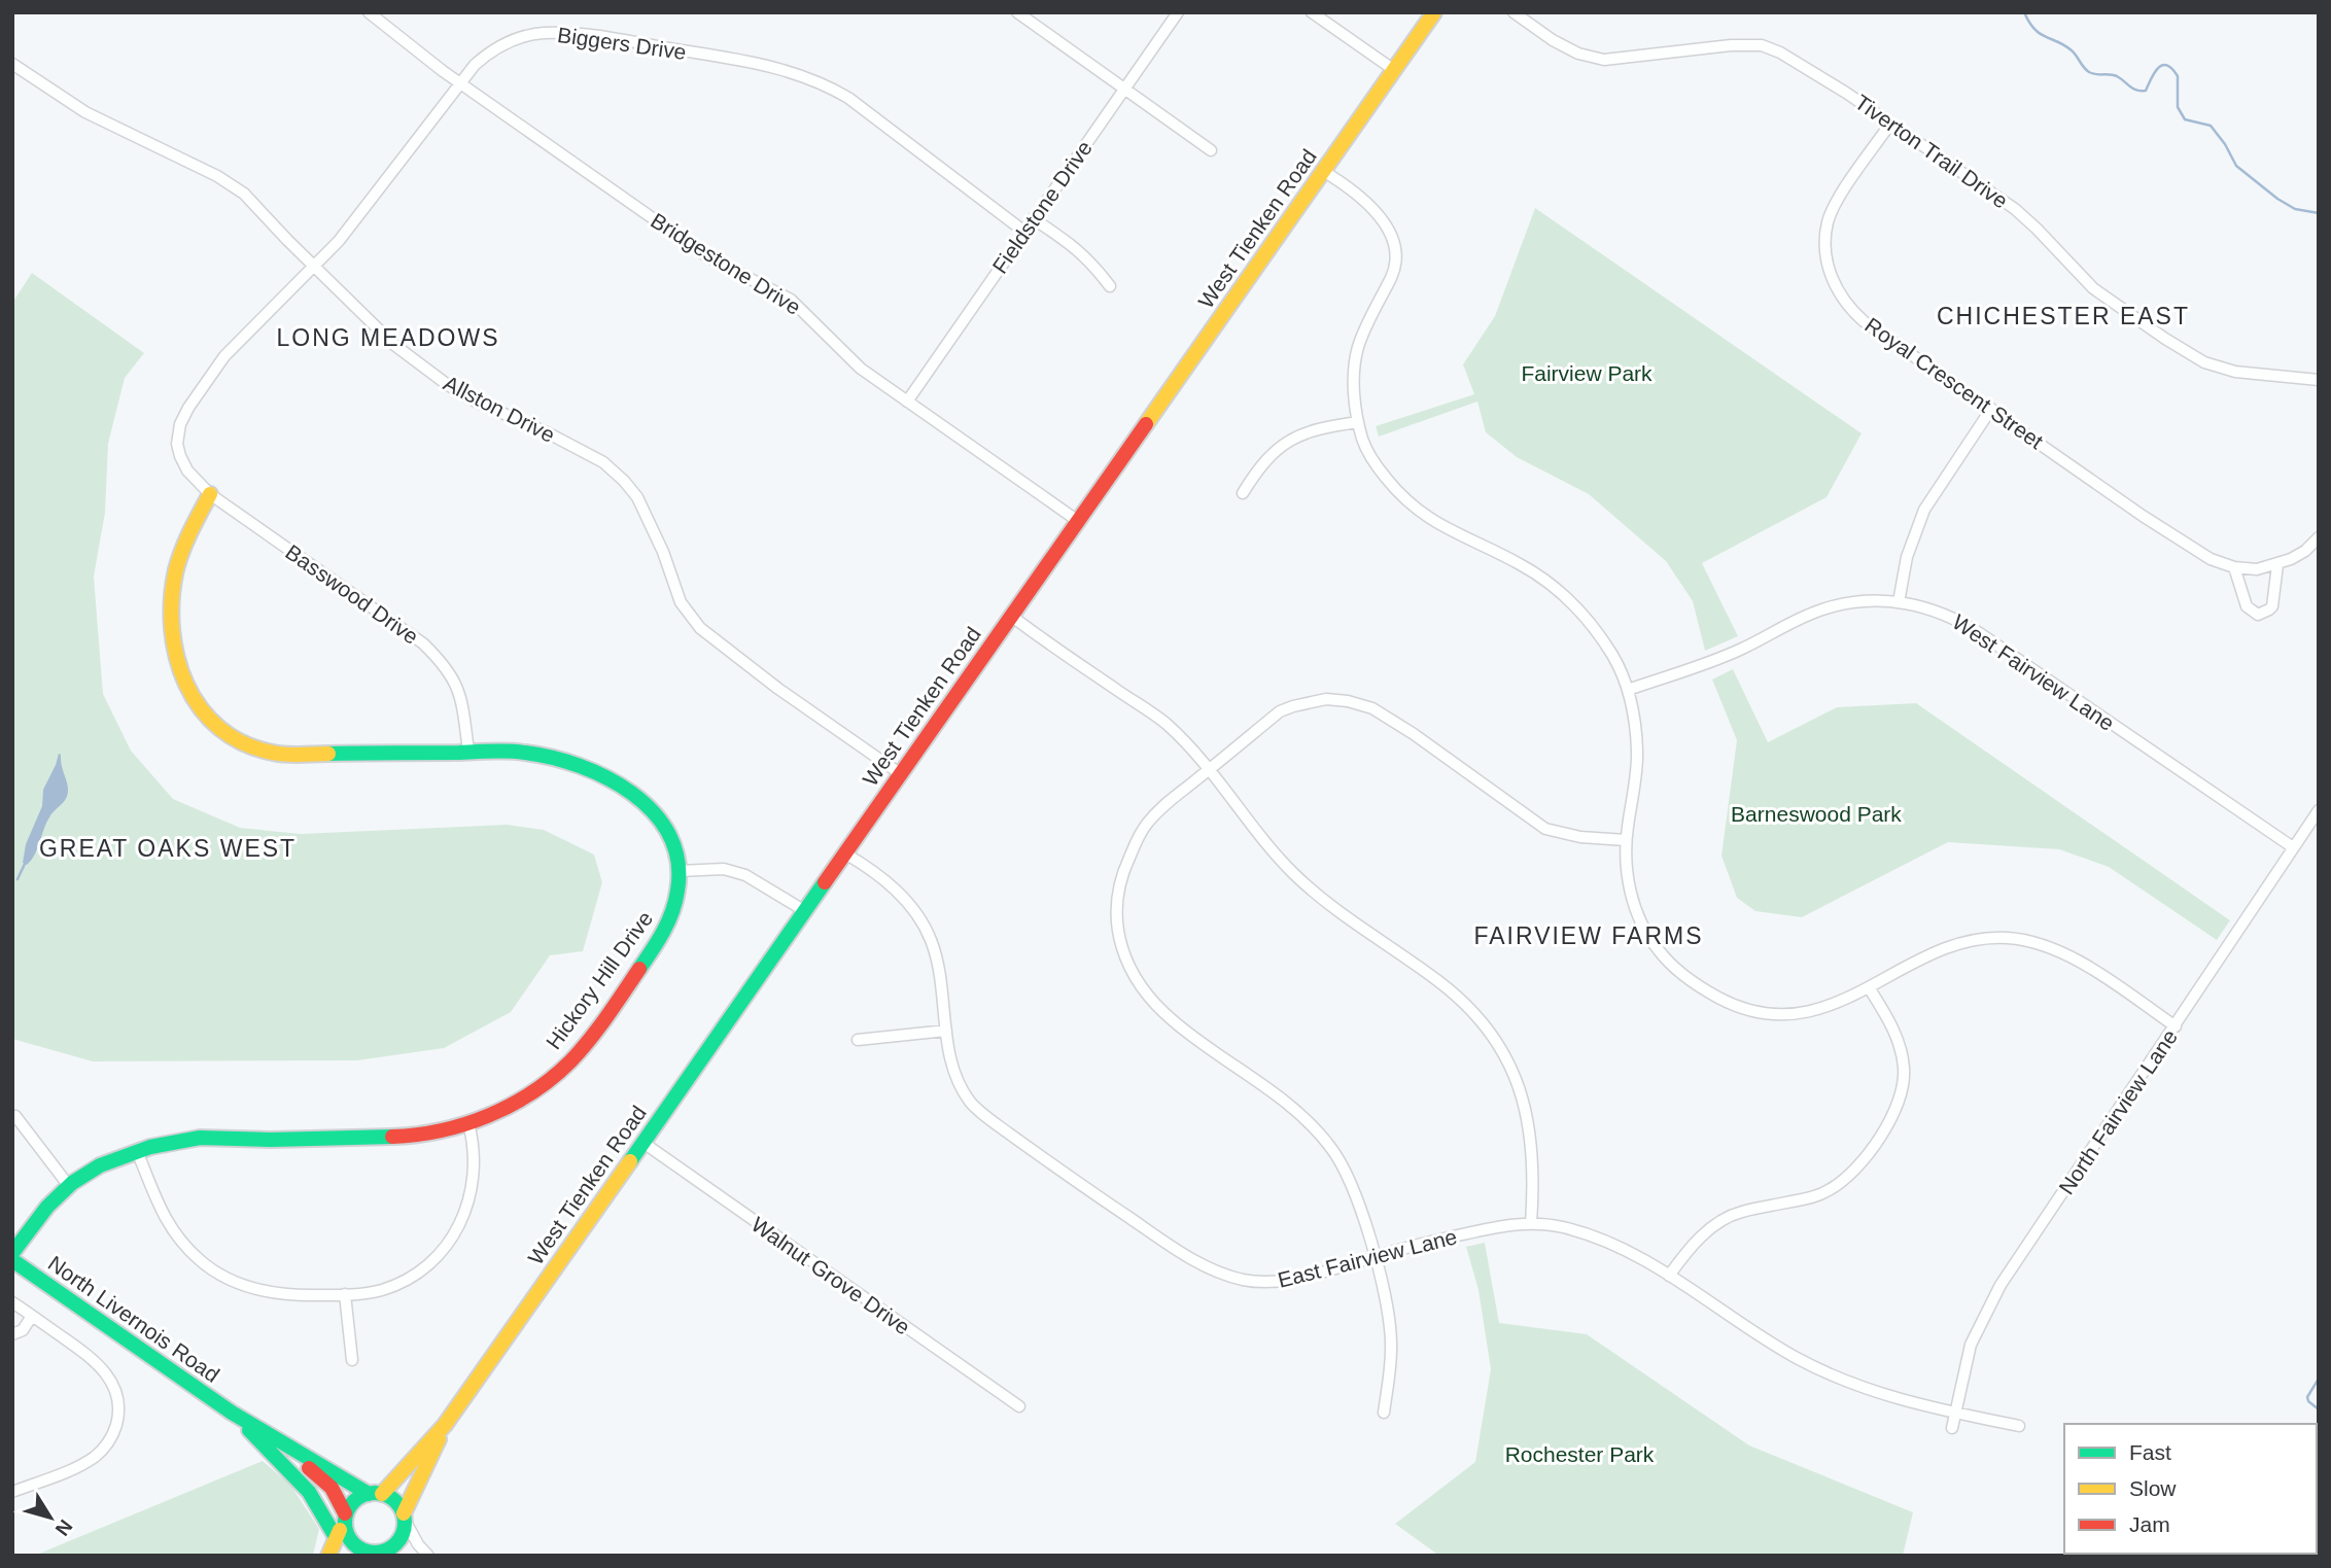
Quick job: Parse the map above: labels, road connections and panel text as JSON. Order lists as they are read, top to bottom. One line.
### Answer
{"streets":{"street":["Biggers Drive","Tiverton Trail Drive","Fieldstone Drive","West Tienken Road","Bridgestone Drive","Royal Crescent Street","Allston Drive","Basswood Drive","West Fairview Lane","Hickory Hill Drive","North Fairview Lane","East Fairview Lane","Walnut Grove Drive","North Livernois Road"]},"crossings":[["Biggers Drive","Fieldstone Drive"],["Biggers Drive","Bridgestone Drive"],["Biggers Drive","Allston Drive"],["Biggers Drive","Basswood Drive"],["Tiverton Trail Drive","Royal Crescent Street"],["Fieldstone Drive","Bridgestone Drive"],["West Tienken Road","Bridgestone Drive"],["West Tienken Road","Allston Drive"],["West Tienken Road","East Fairview Lane"],["West Tienken Road","Walnut Grove Drive"],["West Tienken Road","North Livernois Road"],["Basswood Drive","Hickory Hill Drive"],["West Fairview Lane","North Fairview Lane"],["North Fairview Lane","East Fairview Lane"]],"districts":["CHICHESTER EAST","LONG MEADOWS","GREAT OAKS WEST","FAIRVIEW FARMS"],"parks":["Fairview Park","Barneswood Park","Rochester Park"],"legend":["Fast","Slow","Jam"],"north":"bottom right"}
